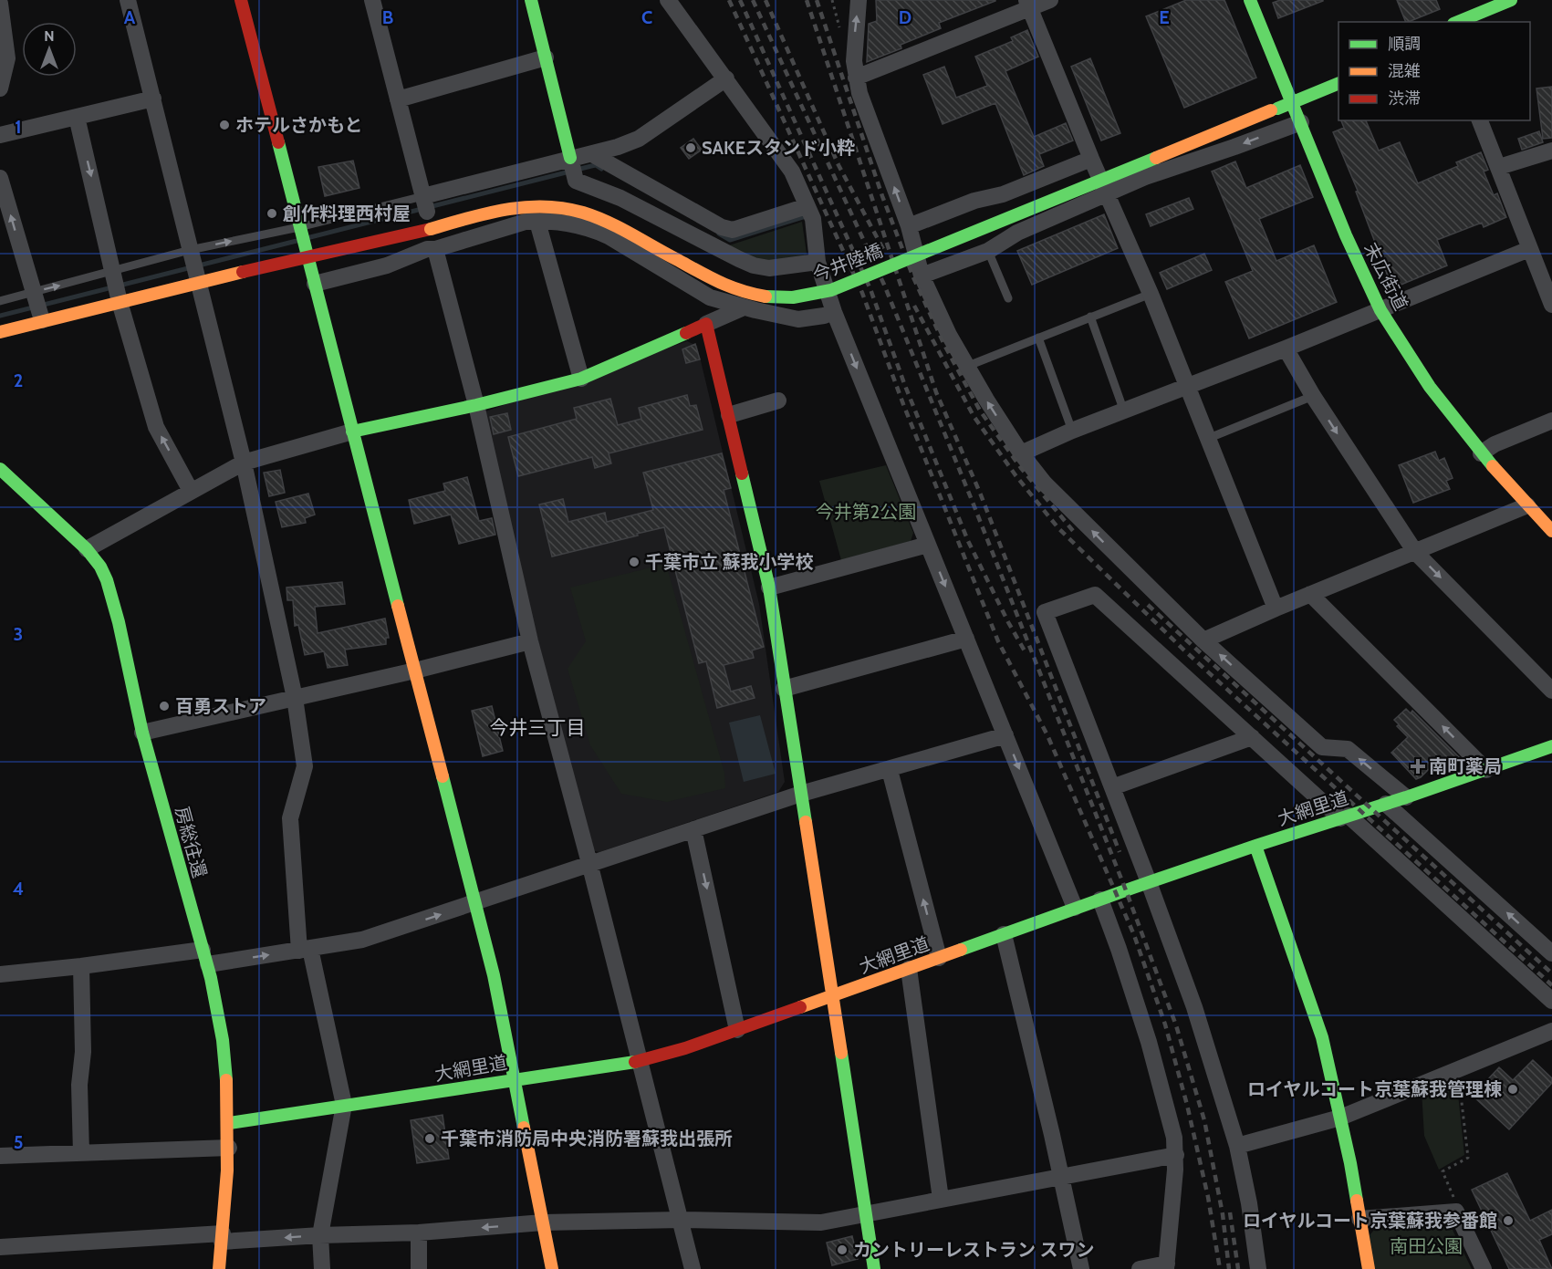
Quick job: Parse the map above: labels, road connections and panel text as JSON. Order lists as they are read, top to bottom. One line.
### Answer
{"streets":{"street":["今井陸橋","末広街道","大網里道","房総往還"]},"crossings":[["今井陸橋","末広街道"],["大網里道","房総往還"]],"districts":["今井三丁目"],"parks":["今井第2公園","南田公園"],"places":{"other":["ホテルさかもと","SAKEスタンド小粋","創作料理西村屋","千葉市立 蘇我小学校","百勇ストア","ロイヤルコート京葉蘇我管理棟","千葉市消防局中央消防署蘇我出張所","ロイヤルコート京葉蘇我参番館","カントリーレストラン スワン"],"health":["南町薬局"]},"legend":["順調","混雑","渋滞"],"north":"top","grid":{"columns":["A","B","C","D","E"],"rows":["1","2","3","4","5"]}}
